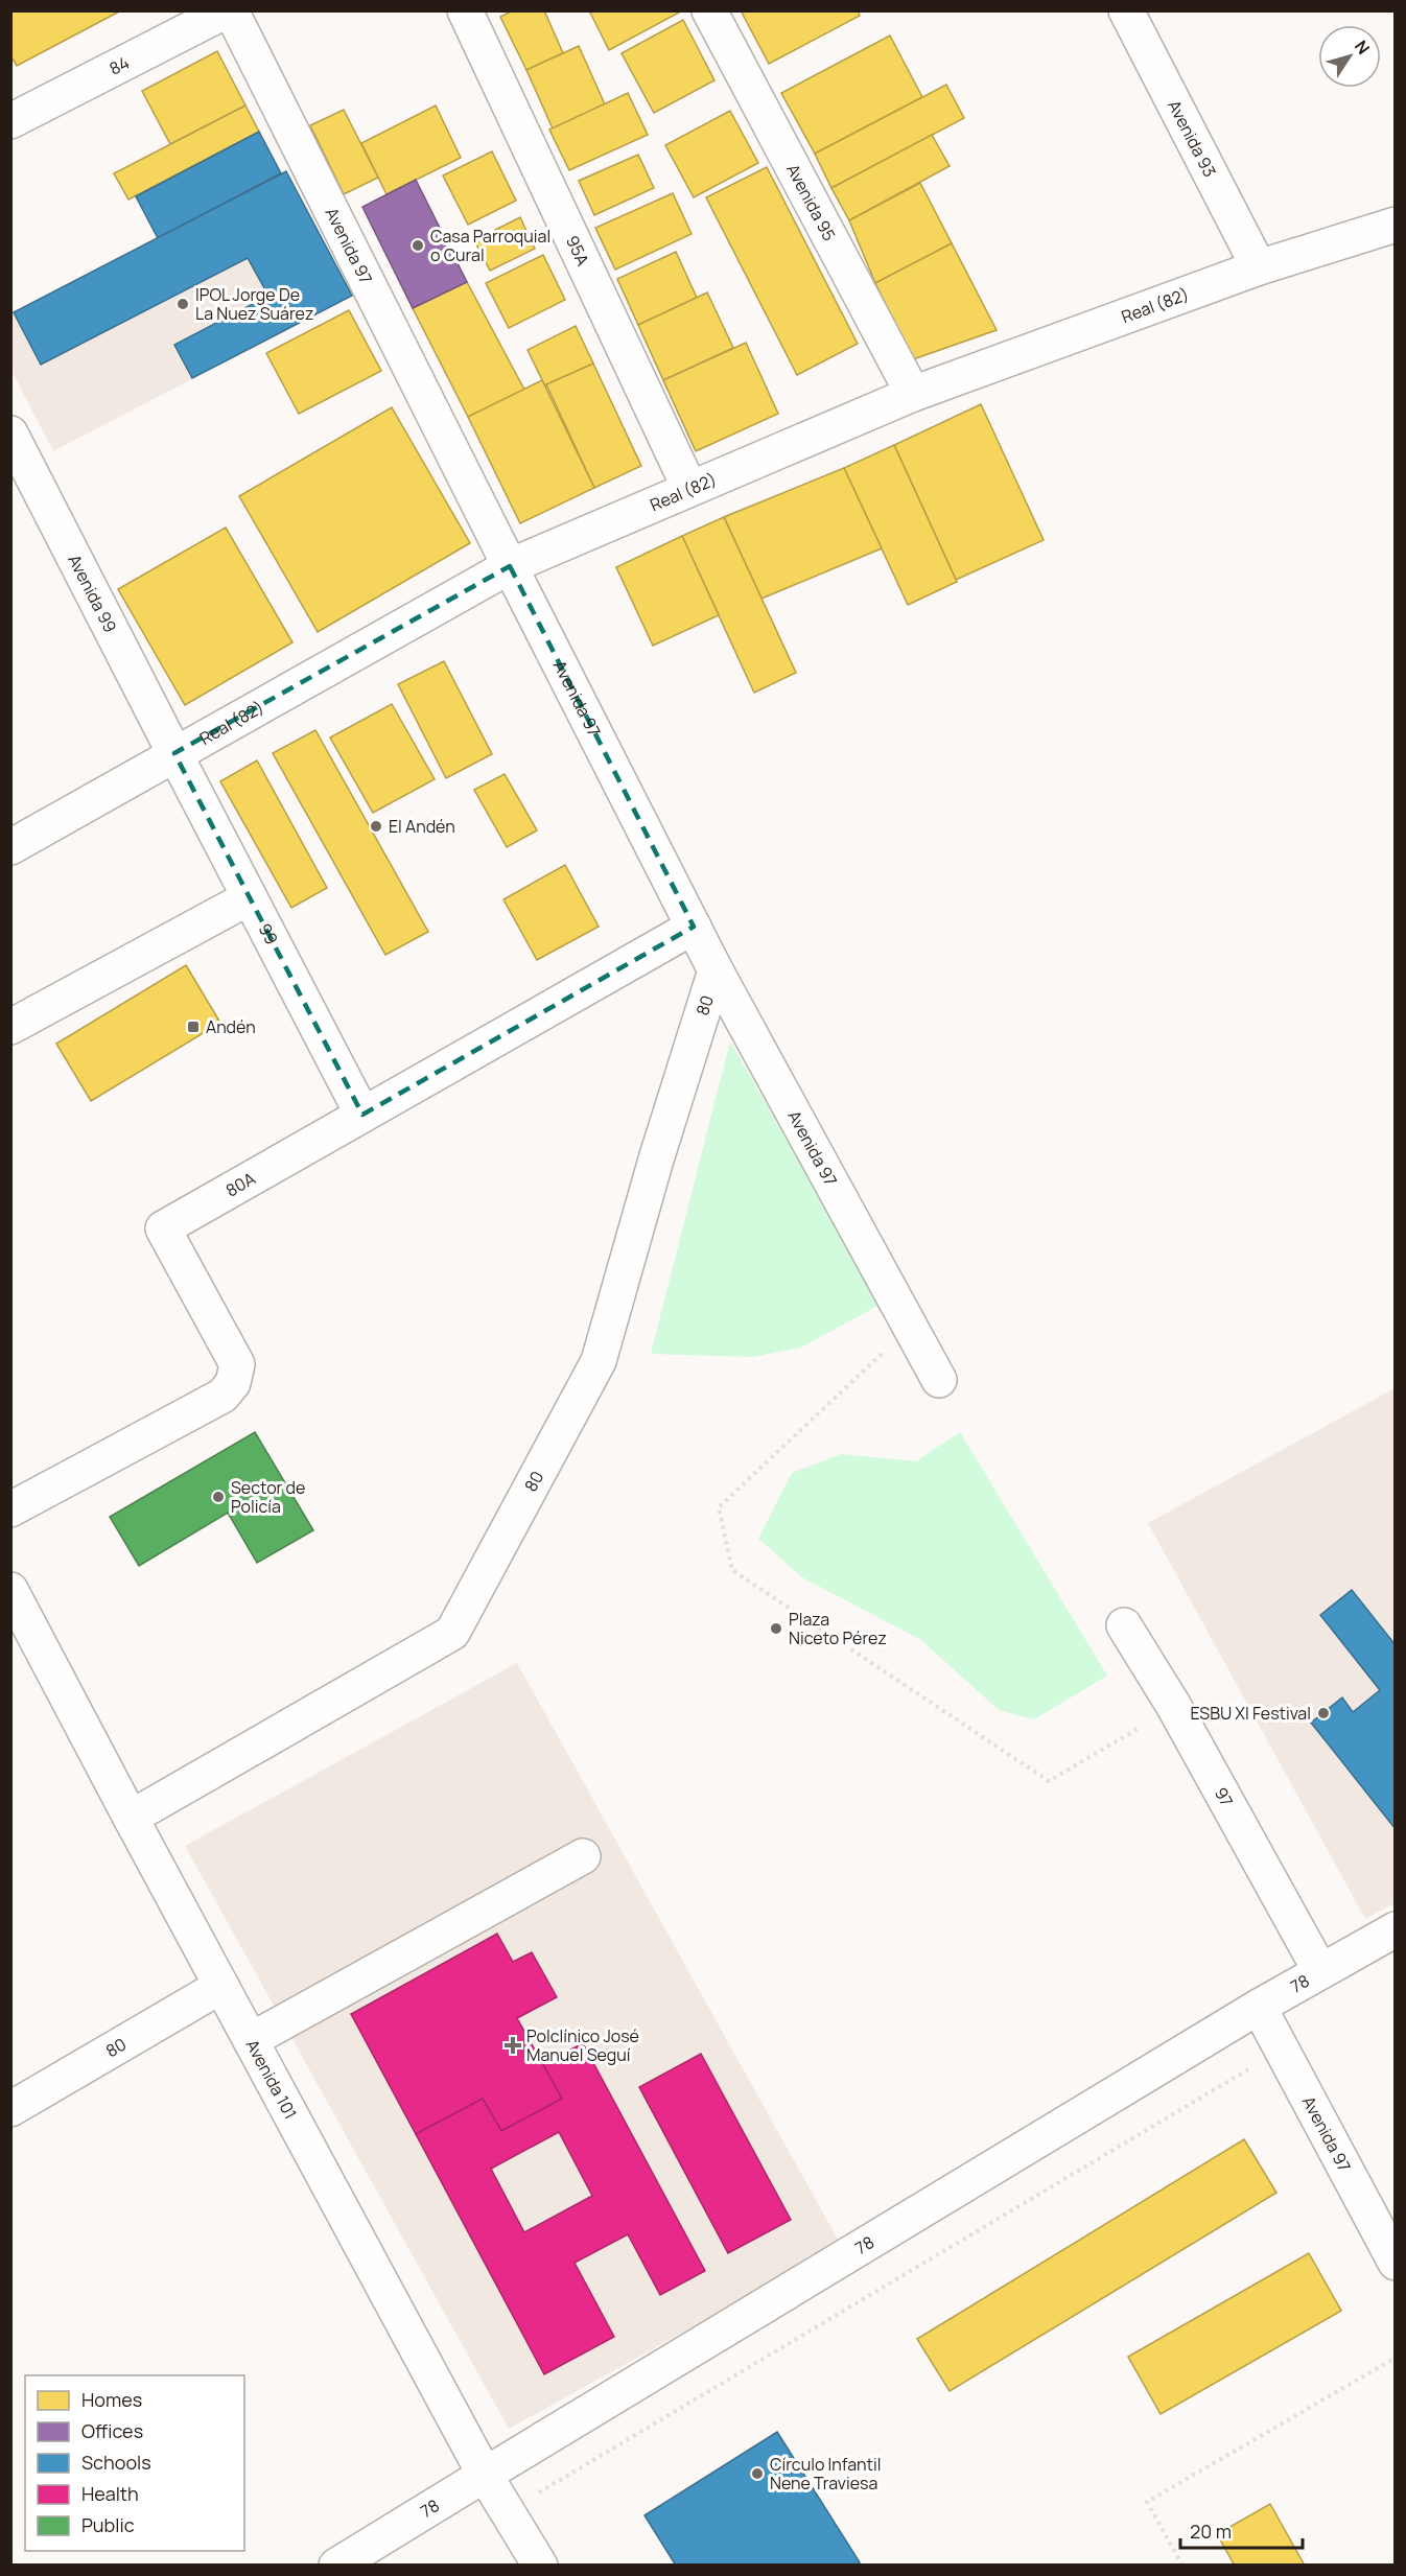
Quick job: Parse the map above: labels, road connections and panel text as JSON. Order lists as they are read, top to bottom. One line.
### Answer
{"streets":{"street":["84","Avenida 93","Avenida 95","Avenida 97","95A","Real (82)","Avenida 99","99","80","80A","97","78","Avenida 101"]},"crossings":[["84","Avenida 97"],["Avenida 93","Real (82)"],["Avenida 95","Real (82)"],["Avenida 97","Real (82)"],["Avenida 97","80"],["Avenida 97","80A"],["Avenida 97","78"],["95A","Real (82)"],["Real (82)","Avenida 99"],["Real (82)","99"],["Avenida 99","99"],["99","80A"],["80","Avenida 101"],["97","78"],["78","Avenida 101"]],"places":{"other":["Casa Parroquial o Cural","IPOL Jorge De La Nuez Suárez","El Andén","Sector de Policía","Plaza Niceto Pérez","ESBU XI Festival","Círculo Infantil Nene Traviesa"],"transit":["Andén"],"health":["Polclínico José Manuel Seguí"]},"legend":["Homes","Offices","Schools","Health","Public"],"scale_bar":"20 m","north":"top right"}
